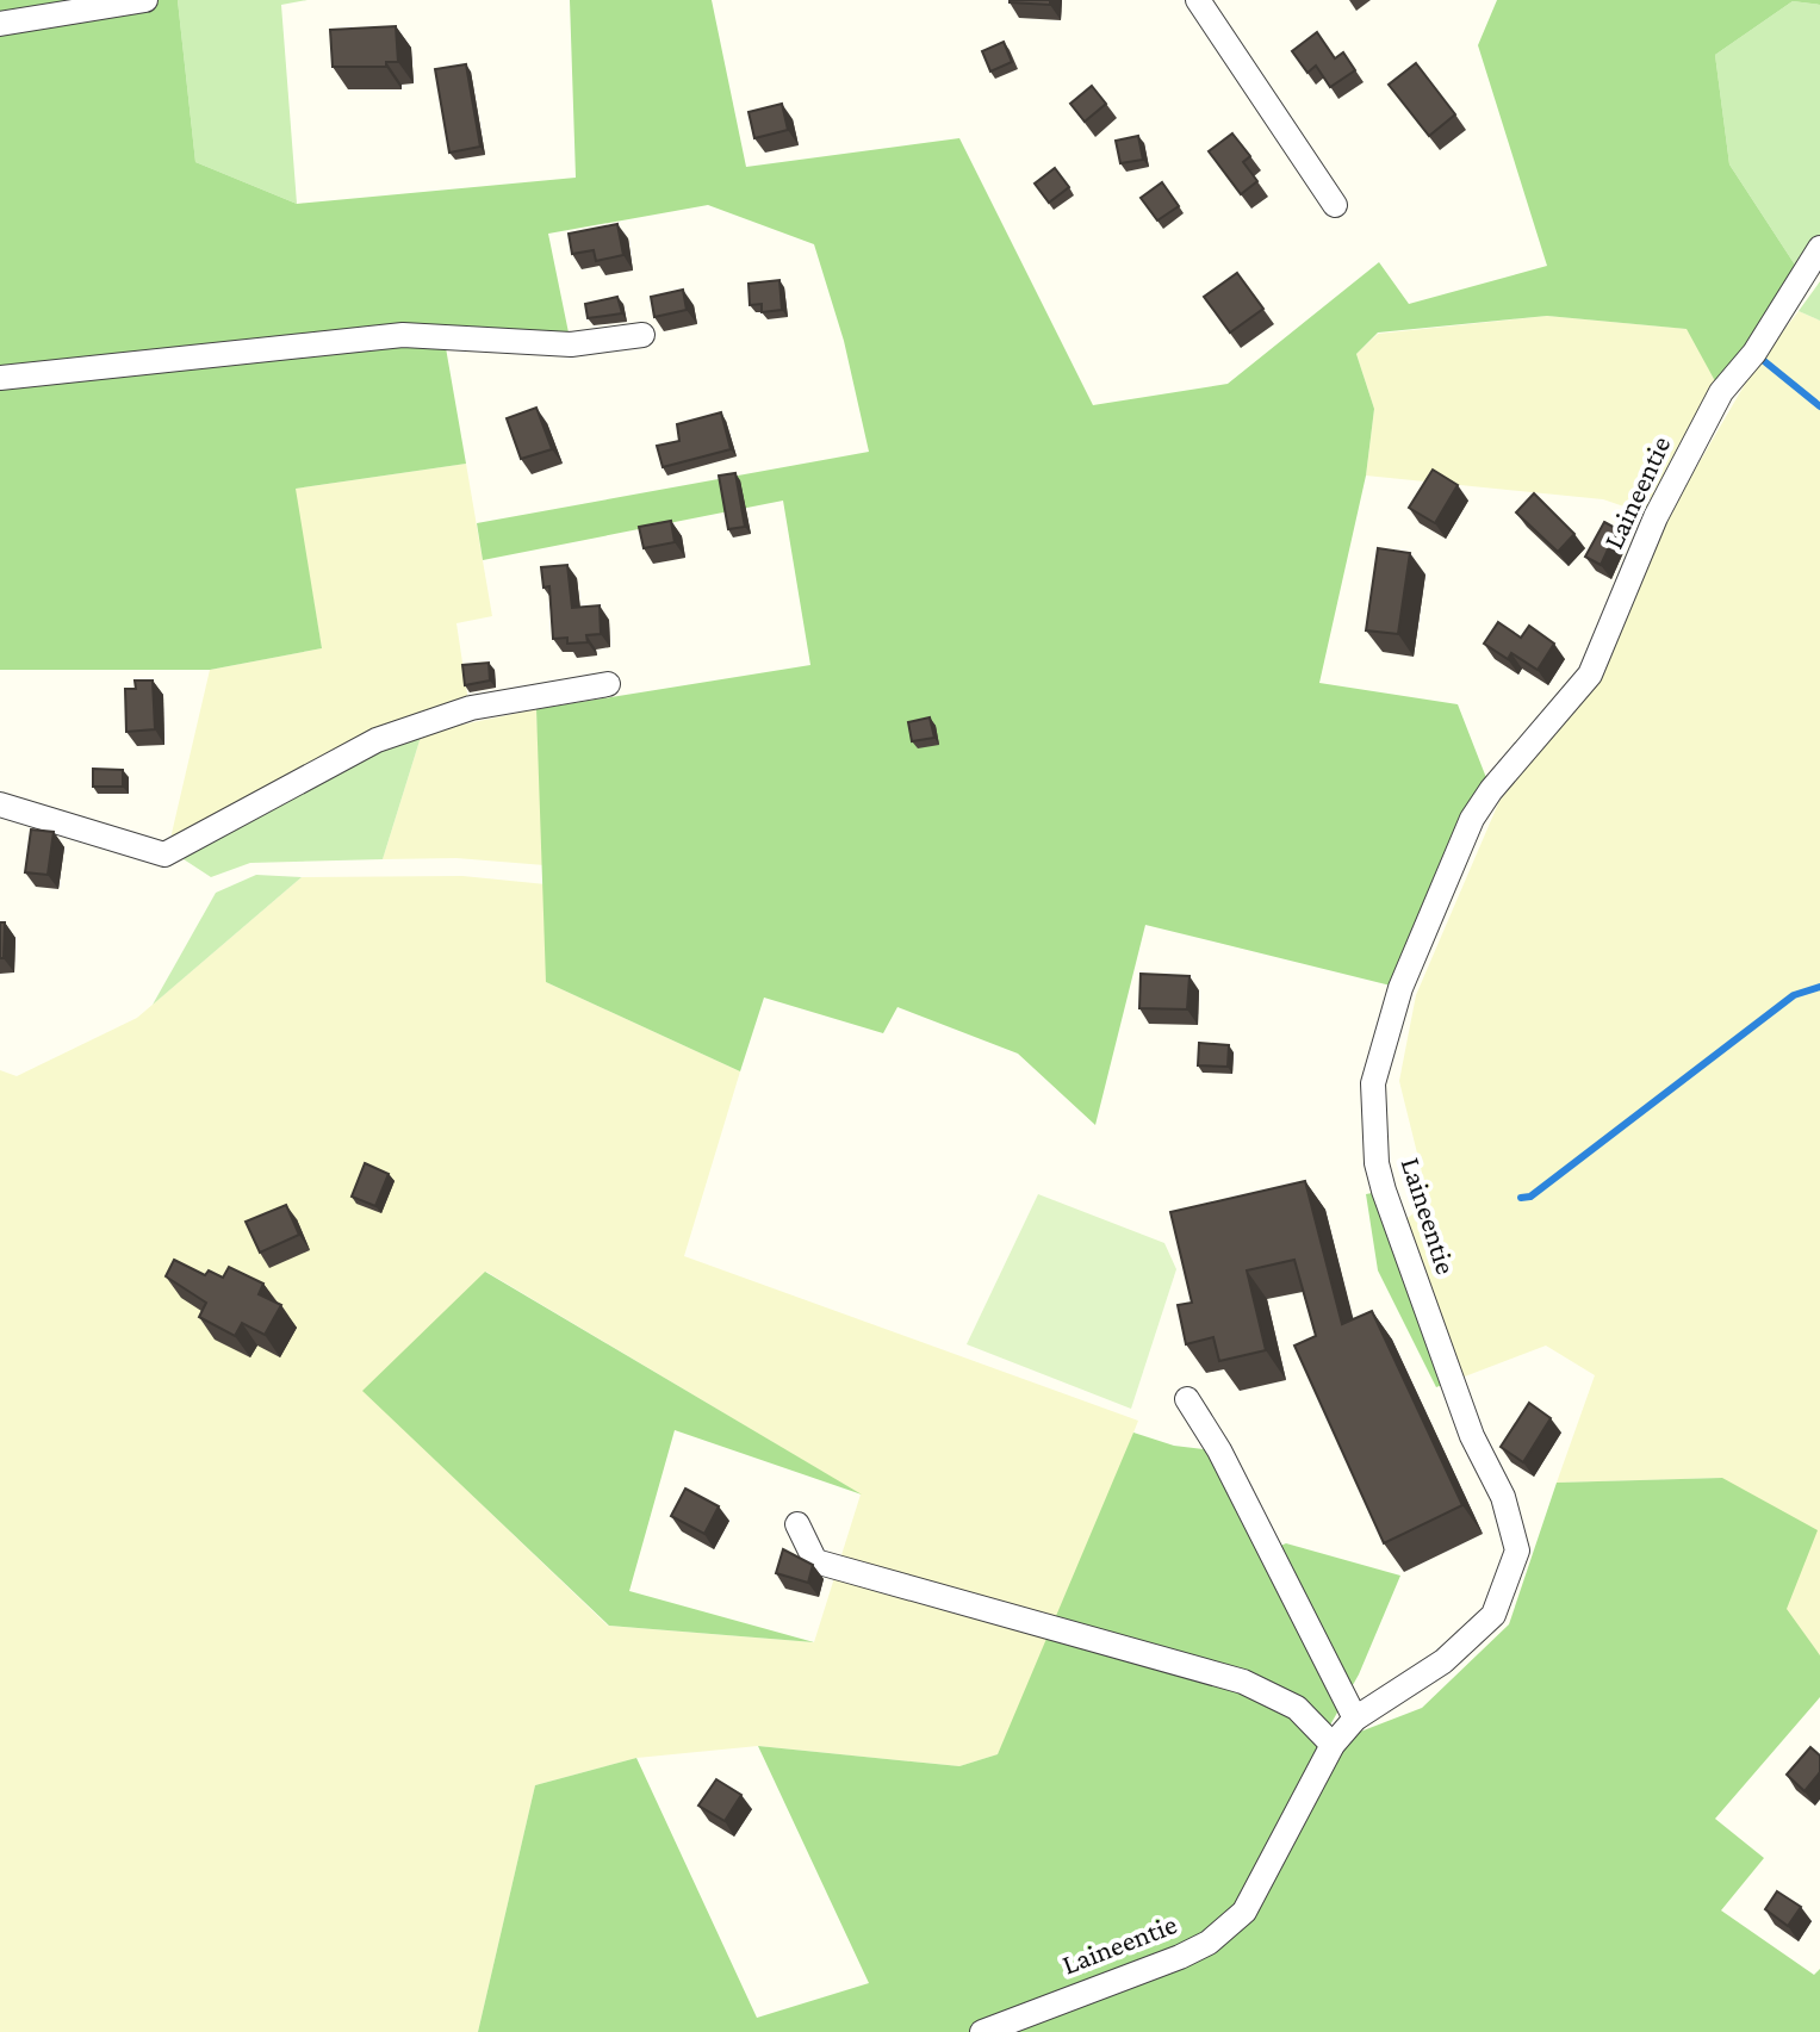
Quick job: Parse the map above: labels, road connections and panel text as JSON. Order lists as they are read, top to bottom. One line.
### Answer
{"streets":{"street":["Laineentie"]}}
